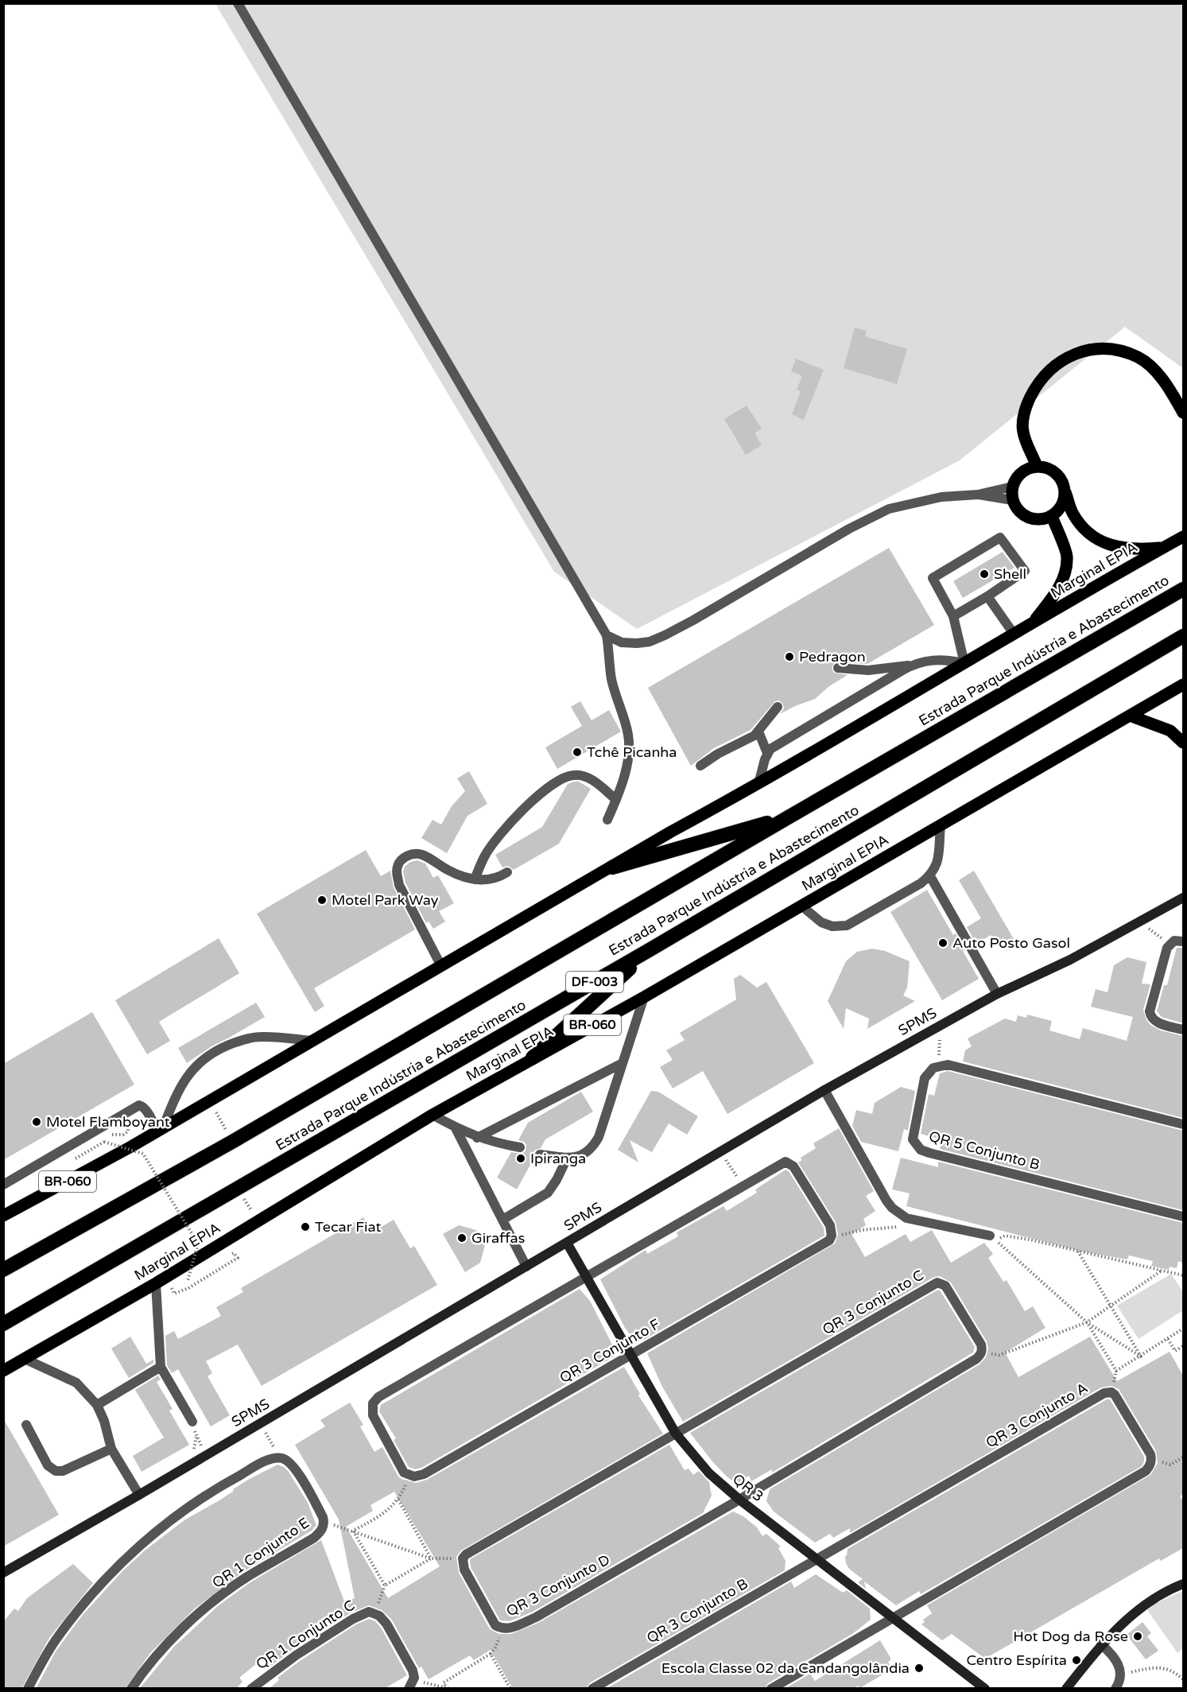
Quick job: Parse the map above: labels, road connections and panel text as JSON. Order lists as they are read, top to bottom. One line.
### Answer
{"streets":{"highway":["Estrada Parque Indústria e Abastecimento","DF-003"],"main road":["Marginal EPIA","BR-060"],"street":["SPMS","QR 5 Conjunto B","QR 3 Conjunto C","QR 3 Conjunto F","QR 3 Conjunto A","QR 3","QR 1 Conjunto E","QR 3 Conjunto D","QR 3 Conjunto B","QR 1 Conjunto C"]},"crossings":[["SPMS","QR 3"],["QR 3 Conjunto C","QR 3"],["QR 3 Conjunto F","QR 3"],["QR 3 Conjunto A","QR 3"],["QR 3 Conjunto A","QR 3 Conjunto B"],["QR 3","QR 3 Conjunto D"],["QR 3","QR 3 Conjunto B"]],"places":["Shell","Pedragon","Tchê Picanha","Motel Park Way","Auto Posto Gasol","Motel Flamboyant","Ipiranga","Tecar Fiat","Giraffas","Hot Dog da Rose","Centro Espírita","Escola Classe 02 da Candangolândia"]}
